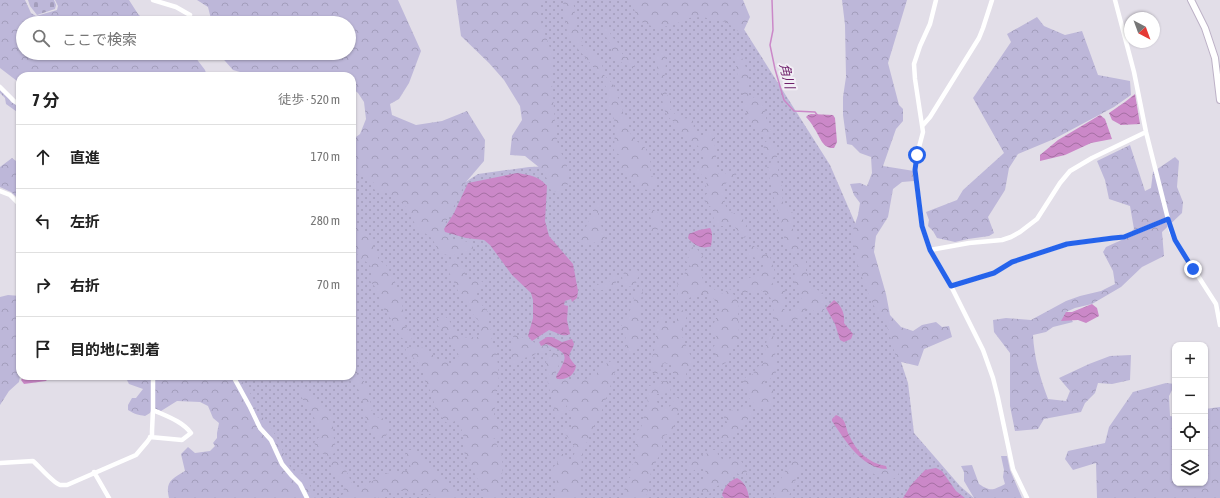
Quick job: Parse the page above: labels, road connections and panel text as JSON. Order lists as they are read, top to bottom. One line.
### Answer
{"water":["角川"],"north":"bottom right","page":{"search":"ここで検索","heading":["7 分","徒歩 · 520 m"],"list":[["直進","170 m"],["左折","280 m"],["右折","70 m"],"目的地に到着"],"map_buttons":["+","−"]}}
